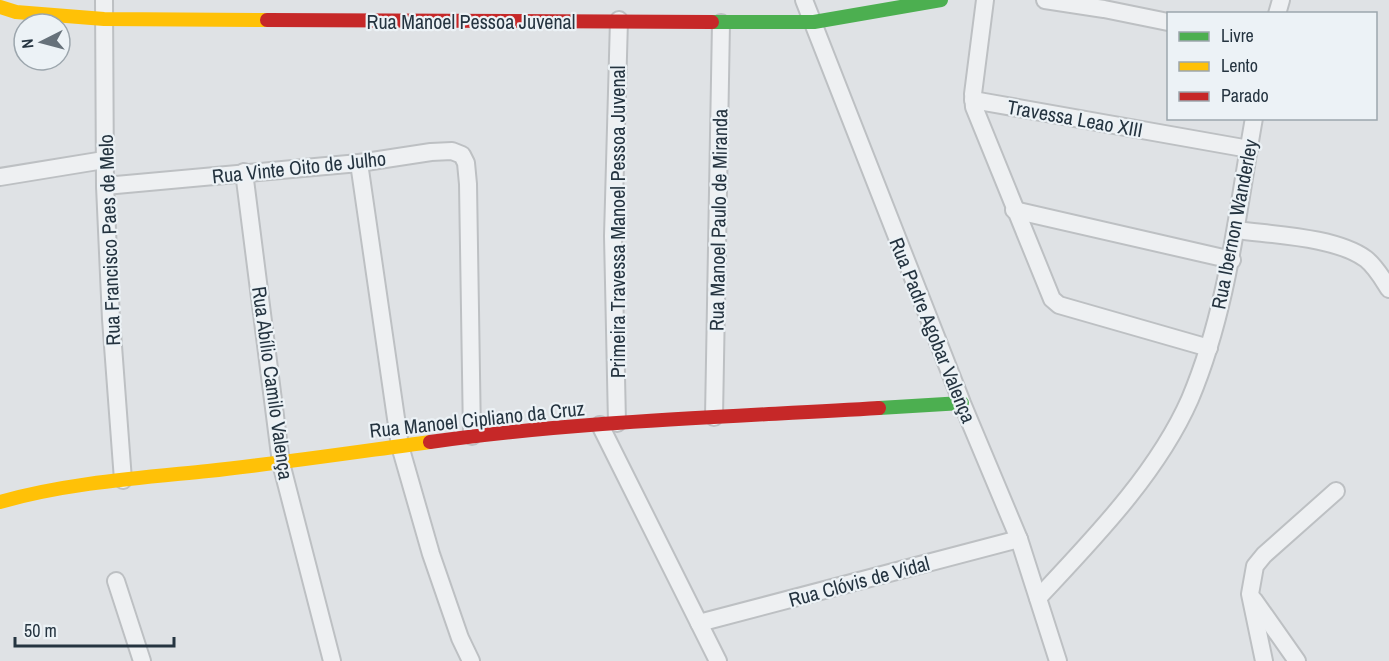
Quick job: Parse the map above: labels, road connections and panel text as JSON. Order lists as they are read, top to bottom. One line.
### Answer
{"streets":{"street":["Rua Manoel Pessoa Juvenal","Travessa Leao XIII","Rua Vinte Oito de Julho","Rua Manoel Paulo de Miranda","Primeira Travessa Manoel Pessoa Juvenal","Rua Ibernon Wanderley","Rua Francisco Paes de Melo","Rua Padre Agobar Valença","Rua Abílio Camilo Valença","Rua Manoel Cipliano da Cruz","Rua Clóvis de Vidal"]},"crossings":[["Rua Manoel Pessoa Juvenal","Rua Manoel Paulo de Miranda"],["Rua Manoel Pessoa Juvenal","Primeira Travessa Manoel Pessoa Juvenal"],["Rua Manoel Pessoa Juvenal","Rua Francisco Paes de Melo"],["Rua Manoel Pessoa Juvenal","Rua Padre Agobar Valença"],["Travessa Leao XIII","Rua Ibernon Wanderley"],["Rua Vinte Oito de Julho","Rua Francisco Paes de Melo"],["Rua Vinte Oito de Julho","Rua Abílio Camilo Valença"],["Rua Vinte Oito de Julho","Rua Manoel Cipliano da Cruz"],["Rua Manoel Paulo de Miranda","Rua Manoel Cipliano da Cruz"],["Primeira Travessa Manoel Pessoa Juvenal","Rua Manoel Cipliano da Cruz"],["Rua Ibernon Wanderley","Rua Padre Agobar Valença"],["Rua Francisco Paes de Melo","Rua Manoel Cipliano da Cruz"],["Rua Padre Agobar Valença","Rua Manoel Cipliano da Cruz"],["Rua Padre Agobar Valença","Rua Clóvis de Vidal"],["Rua Abílio Camilo Valença","Rua Manoel Cipliano da Cruz"]],"legend":["Livre","Lento","Parado"],"scale_bar":"50 m","north":"left"}
